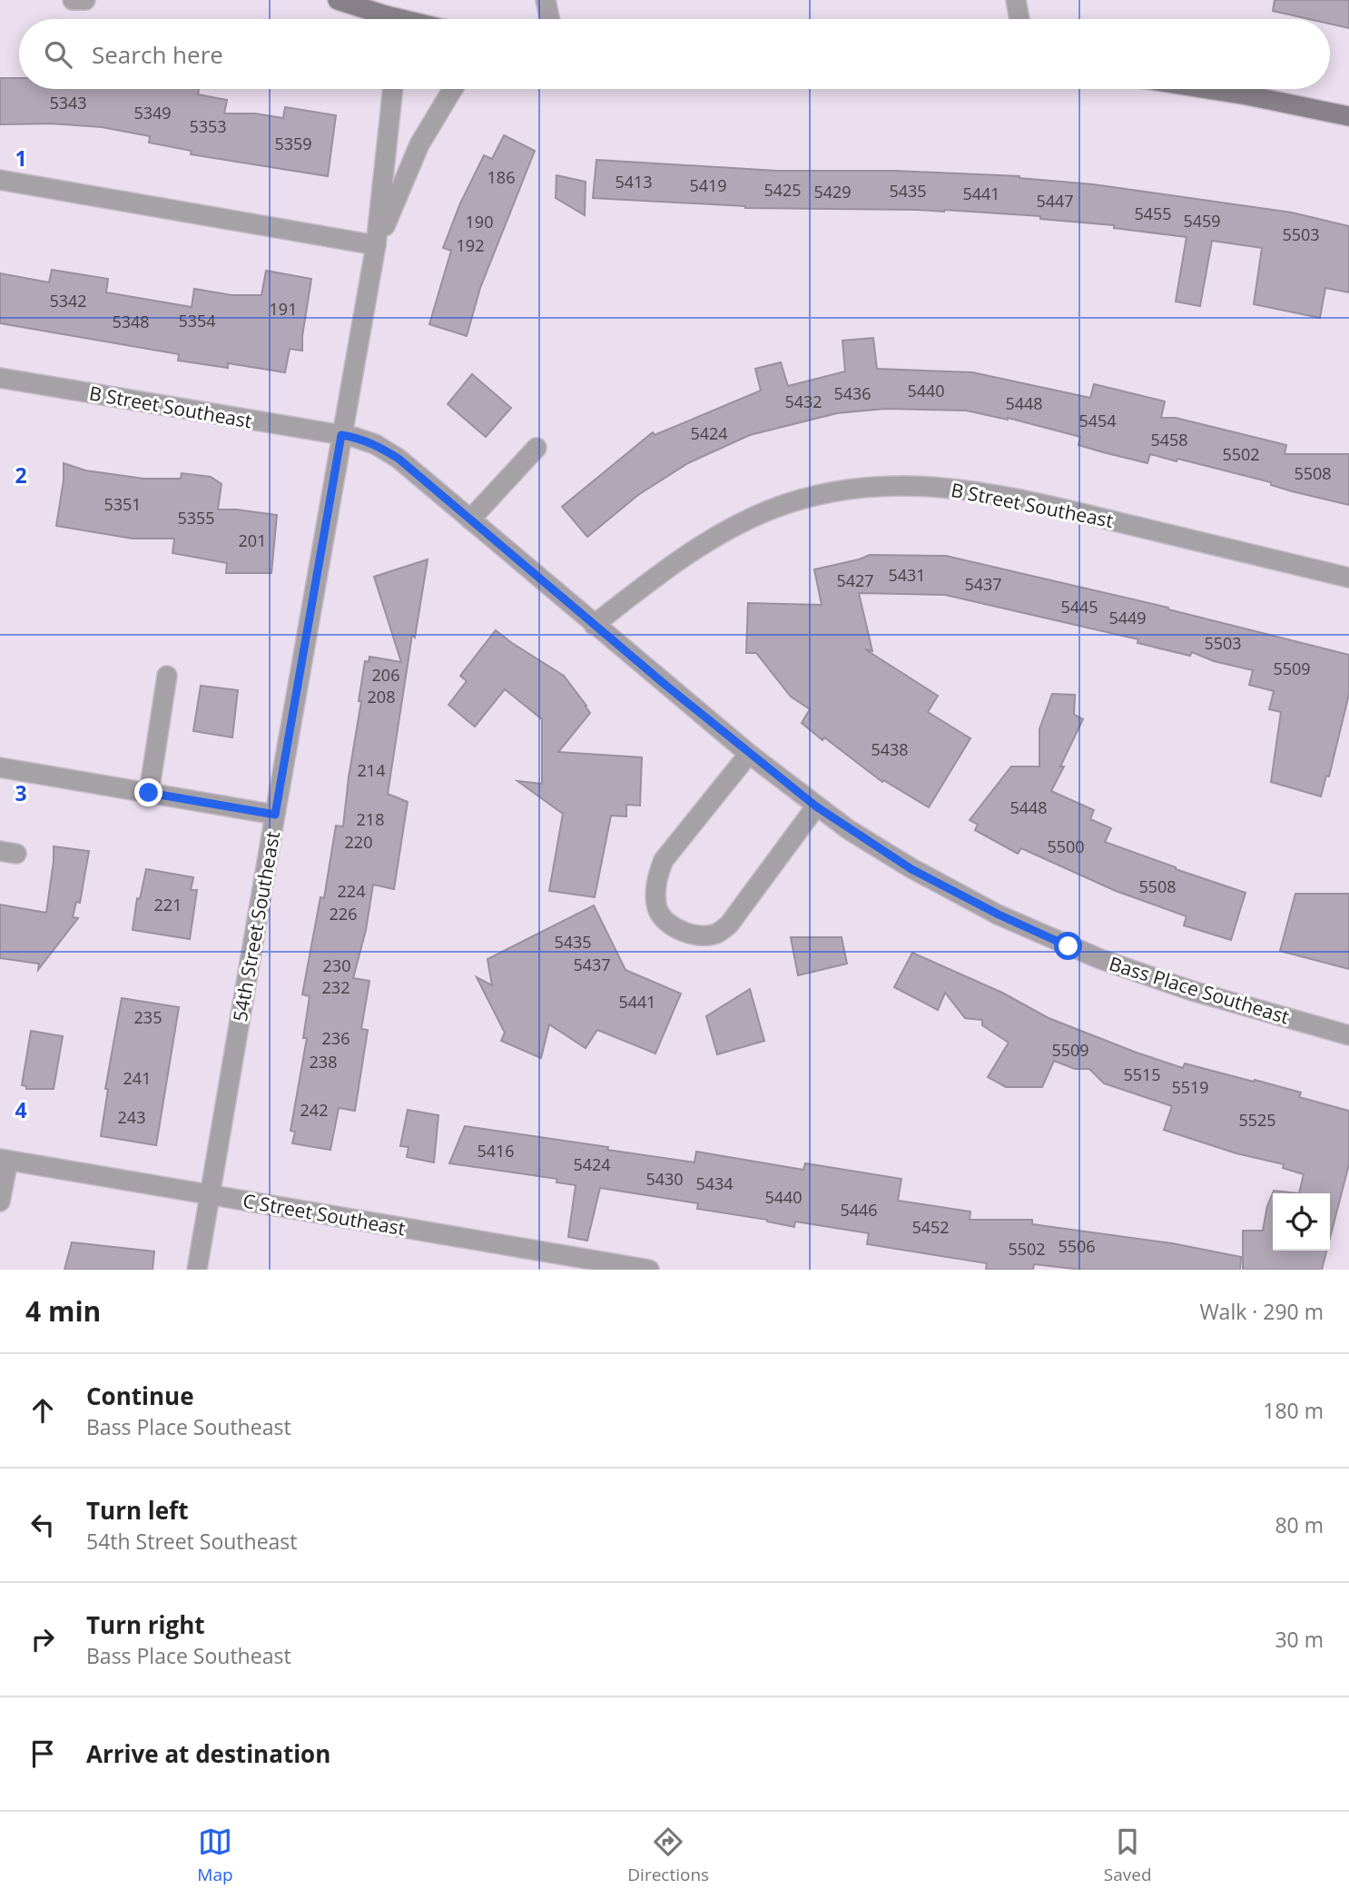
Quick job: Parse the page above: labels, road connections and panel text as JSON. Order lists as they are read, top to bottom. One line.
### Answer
{"streets":{"street":["B Street Southeast","54th Street Southeast","Bass Place Southeast","C Street Southeast"]},"crossings":[["B Street Southeast","54th Street Southeast"],["B Street Southeast","Bass Place Southeast"],["54th Street Southeast","Bass Place Southeast"],["54th Street Southeast","C Street Southeast"]],"house_numbers":["5343","5349","5353","5359","186","5413","5419","5425","5435","5429","5441","5447","5455","5459","190","5503","192","5342","191","5354","5348","5440","5436","5432","5448","5454","5424","5458","5502","5508","5351","5355","201","5431","5427","5437","5445","5449","5503","5509","206","208","5438","214","5448","218","220","5500","5508","224","221","226","5435","5437","230","232","5441","235","236","5509","238","5515","241","5519","242","243","5525","5416","5424","5430","5434","5440","5446","5452","5506","5502"],"page":{"search":"Search here","heading":["4 min","Walk · 290 m"],"list":[["Continue","Bass Place Southeast","180 m"],["Turn left","54th Street Southeast","80 m"],["Turn right","Bass Place Southeast","30 m"],"Arrive at destination"],"nav":["Map","Directions","Saved"]},"grid":{"rows":["1","2","3","4"]}}
